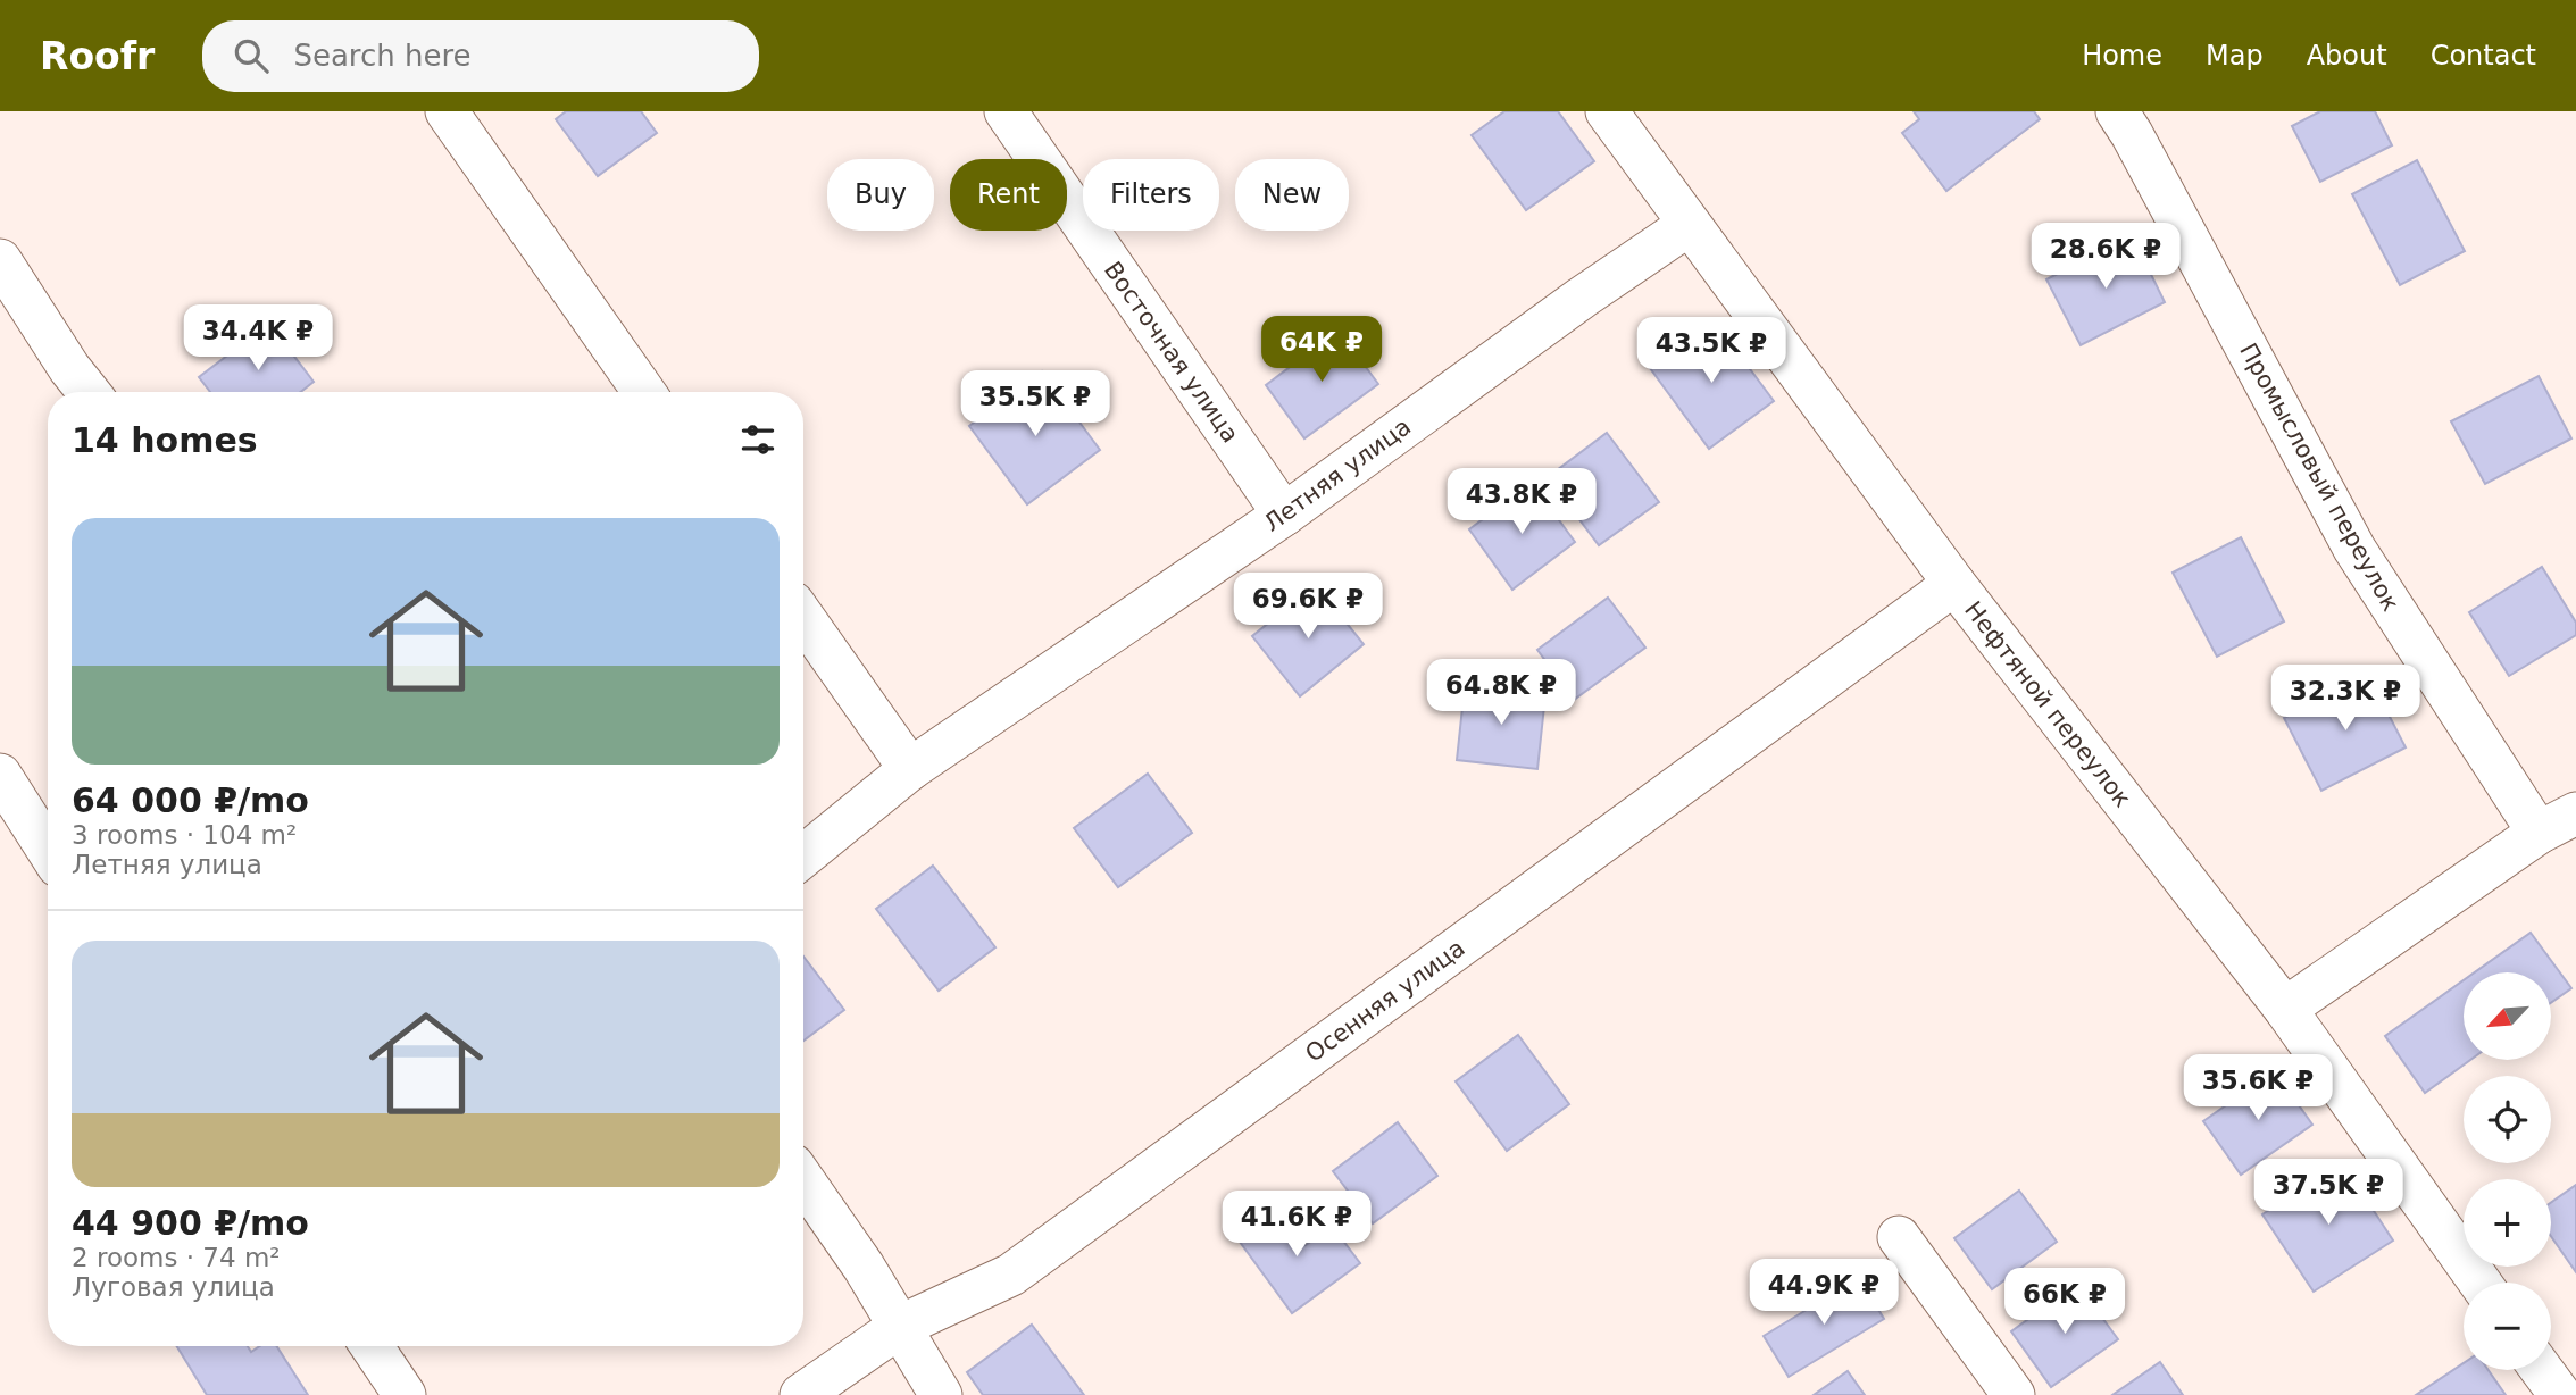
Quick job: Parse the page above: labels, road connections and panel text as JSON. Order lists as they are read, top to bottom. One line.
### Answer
{"streets":{"street":["Восточная улица","Летняя улица","Промысловый переулок","Нефтяной переулок","Осенняя улица"]},"crossings":[["Восточная улица","Летняя улица"],["Летняя улица","Нефтяной переулок"],["Нефтяной переулок","Осенняя улица"]],"north":"bottom left","page":{"header":"Roofr","search":"Search here","nav":["Home","Map","About","Contact"],"chip":["Buy","Rent","Filters","New"],"price":["28.6K ₽","34.4K ₽","64K ₽","43.5K ₽","35.5K ₽","43.8K ₽","69.6K ₽","64.8K ₽","32.3K ₽","35.6K ₽","37.5K ₽","41.6K ₽","44.9K ₽","66K ₽"],"heading":"14 homes","list":[{"name":"64 000 ₽/mo","note":"3 rooms · 104 m² · Летняя улица"},{"name":"44 900 ₽/mo","note":"2 rooms · 74 m² · Луговая улица"}],"map_buttons":["+","−"]}}
